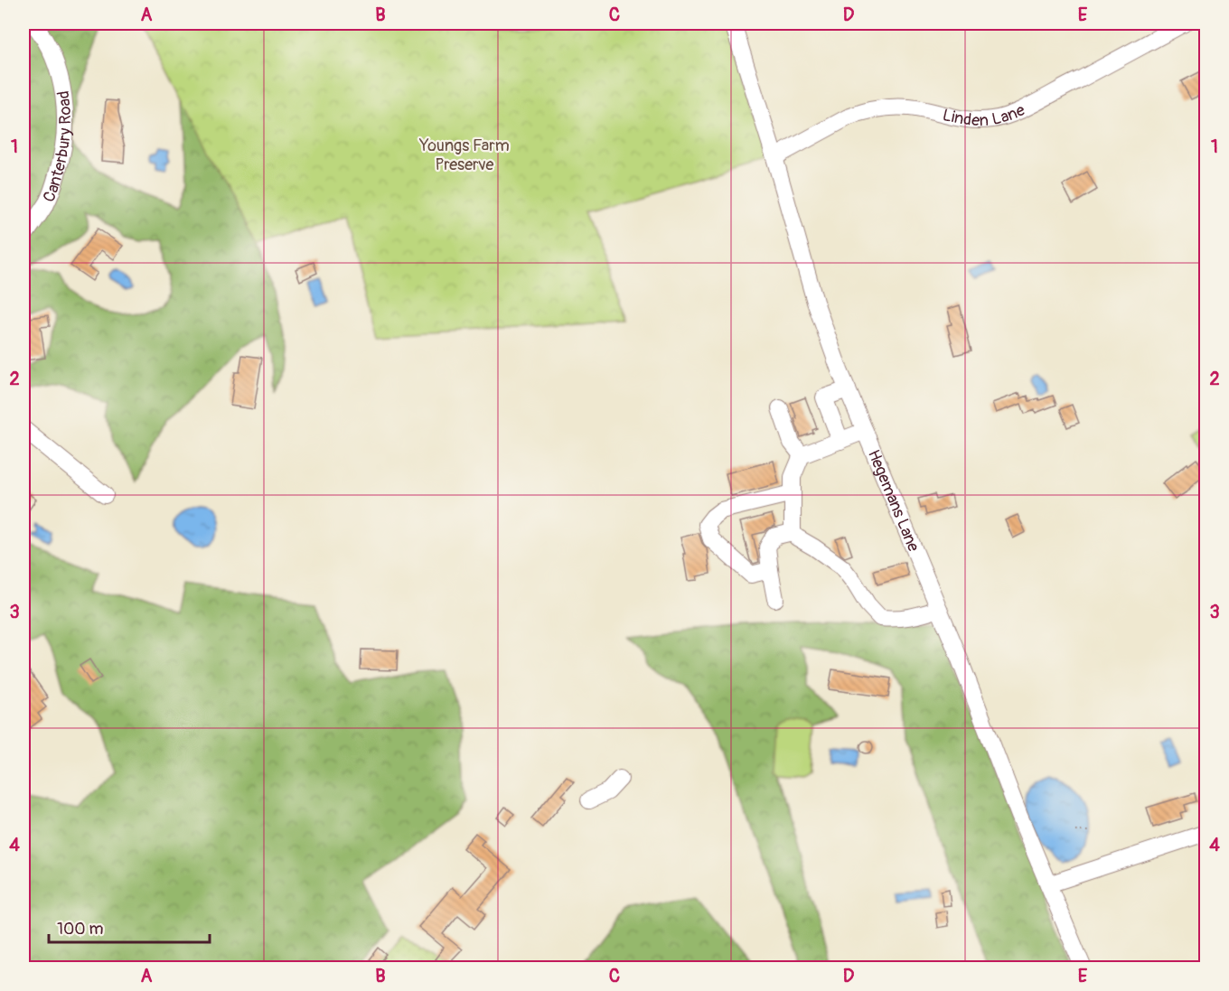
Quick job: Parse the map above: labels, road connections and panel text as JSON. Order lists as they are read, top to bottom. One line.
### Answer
{"streets":{"street":["Linden Lane","Canterbury Road","Hegemans Lane"]},"crossings":[["Linden Lane","Hegemans Lane"]],"parks":["Youngs Farm Preserve"],"scale_bar":"100 m","grid":{"columns":["A","B","C","D","E"],"rows":["1","2","3","4"]}}
